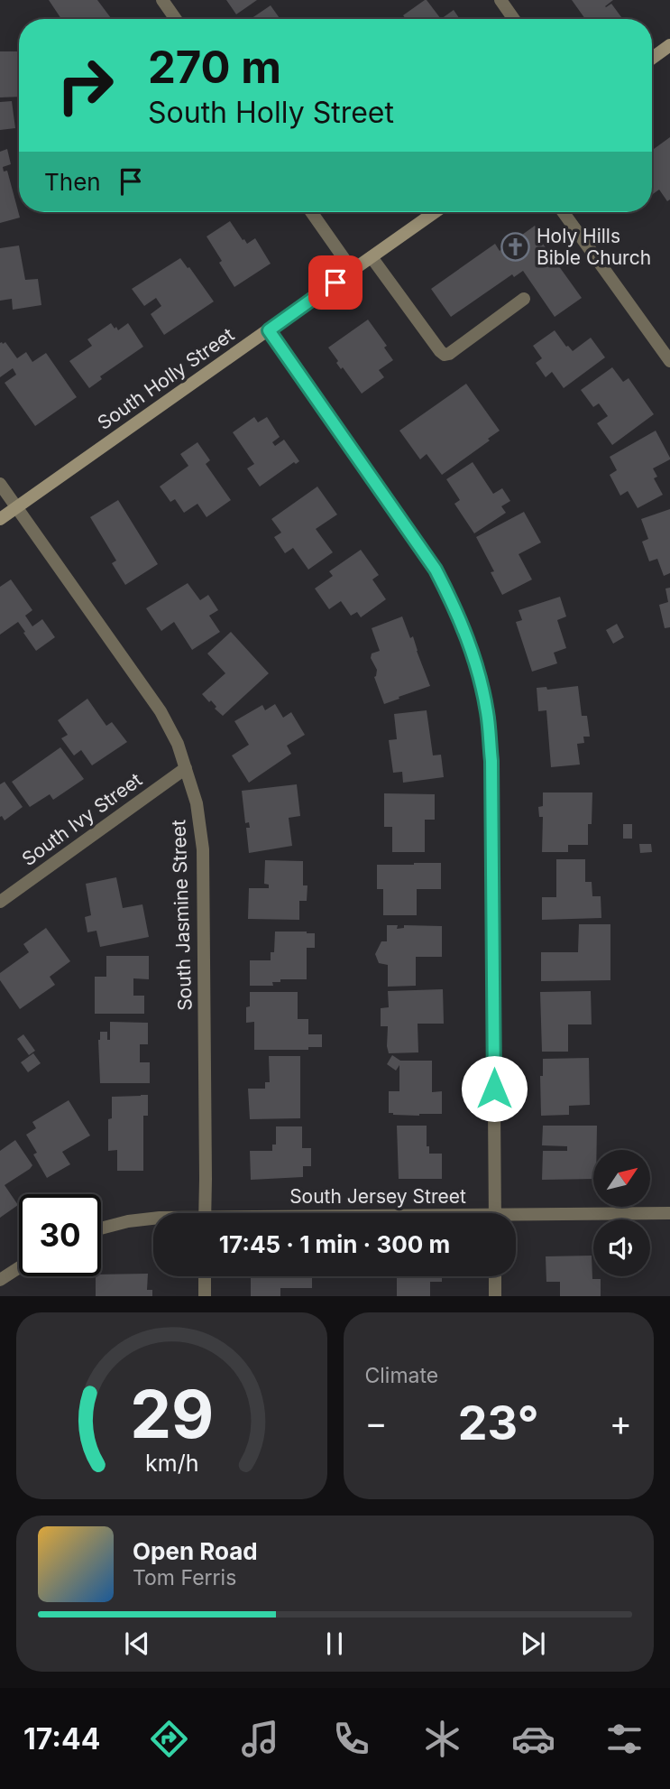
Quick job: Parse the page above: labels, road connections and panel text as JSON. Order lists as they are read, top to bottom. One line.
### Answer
{"streets":{"street":["South Holly Street","South Ivy Street","South Jasmine Street","South Jersey Street"]},"crossings":[["South Holly Street","South Jasmine Street"],["South Ivy Street","South Jasmine Street"]],"places":{"church":["Holy Hills Bible Church"]},"north":"top right","page":{"turn":["270 m","South Holly Street"],"then":"Then","limit":"30","trip":"17:45 · 1 min · 300 m","tile":"Climate","heat":["−","23°","+"],"song":["Open Road","Tom Ferris"],"tabs":"17:44","gauge":["29","km/h"]}}
